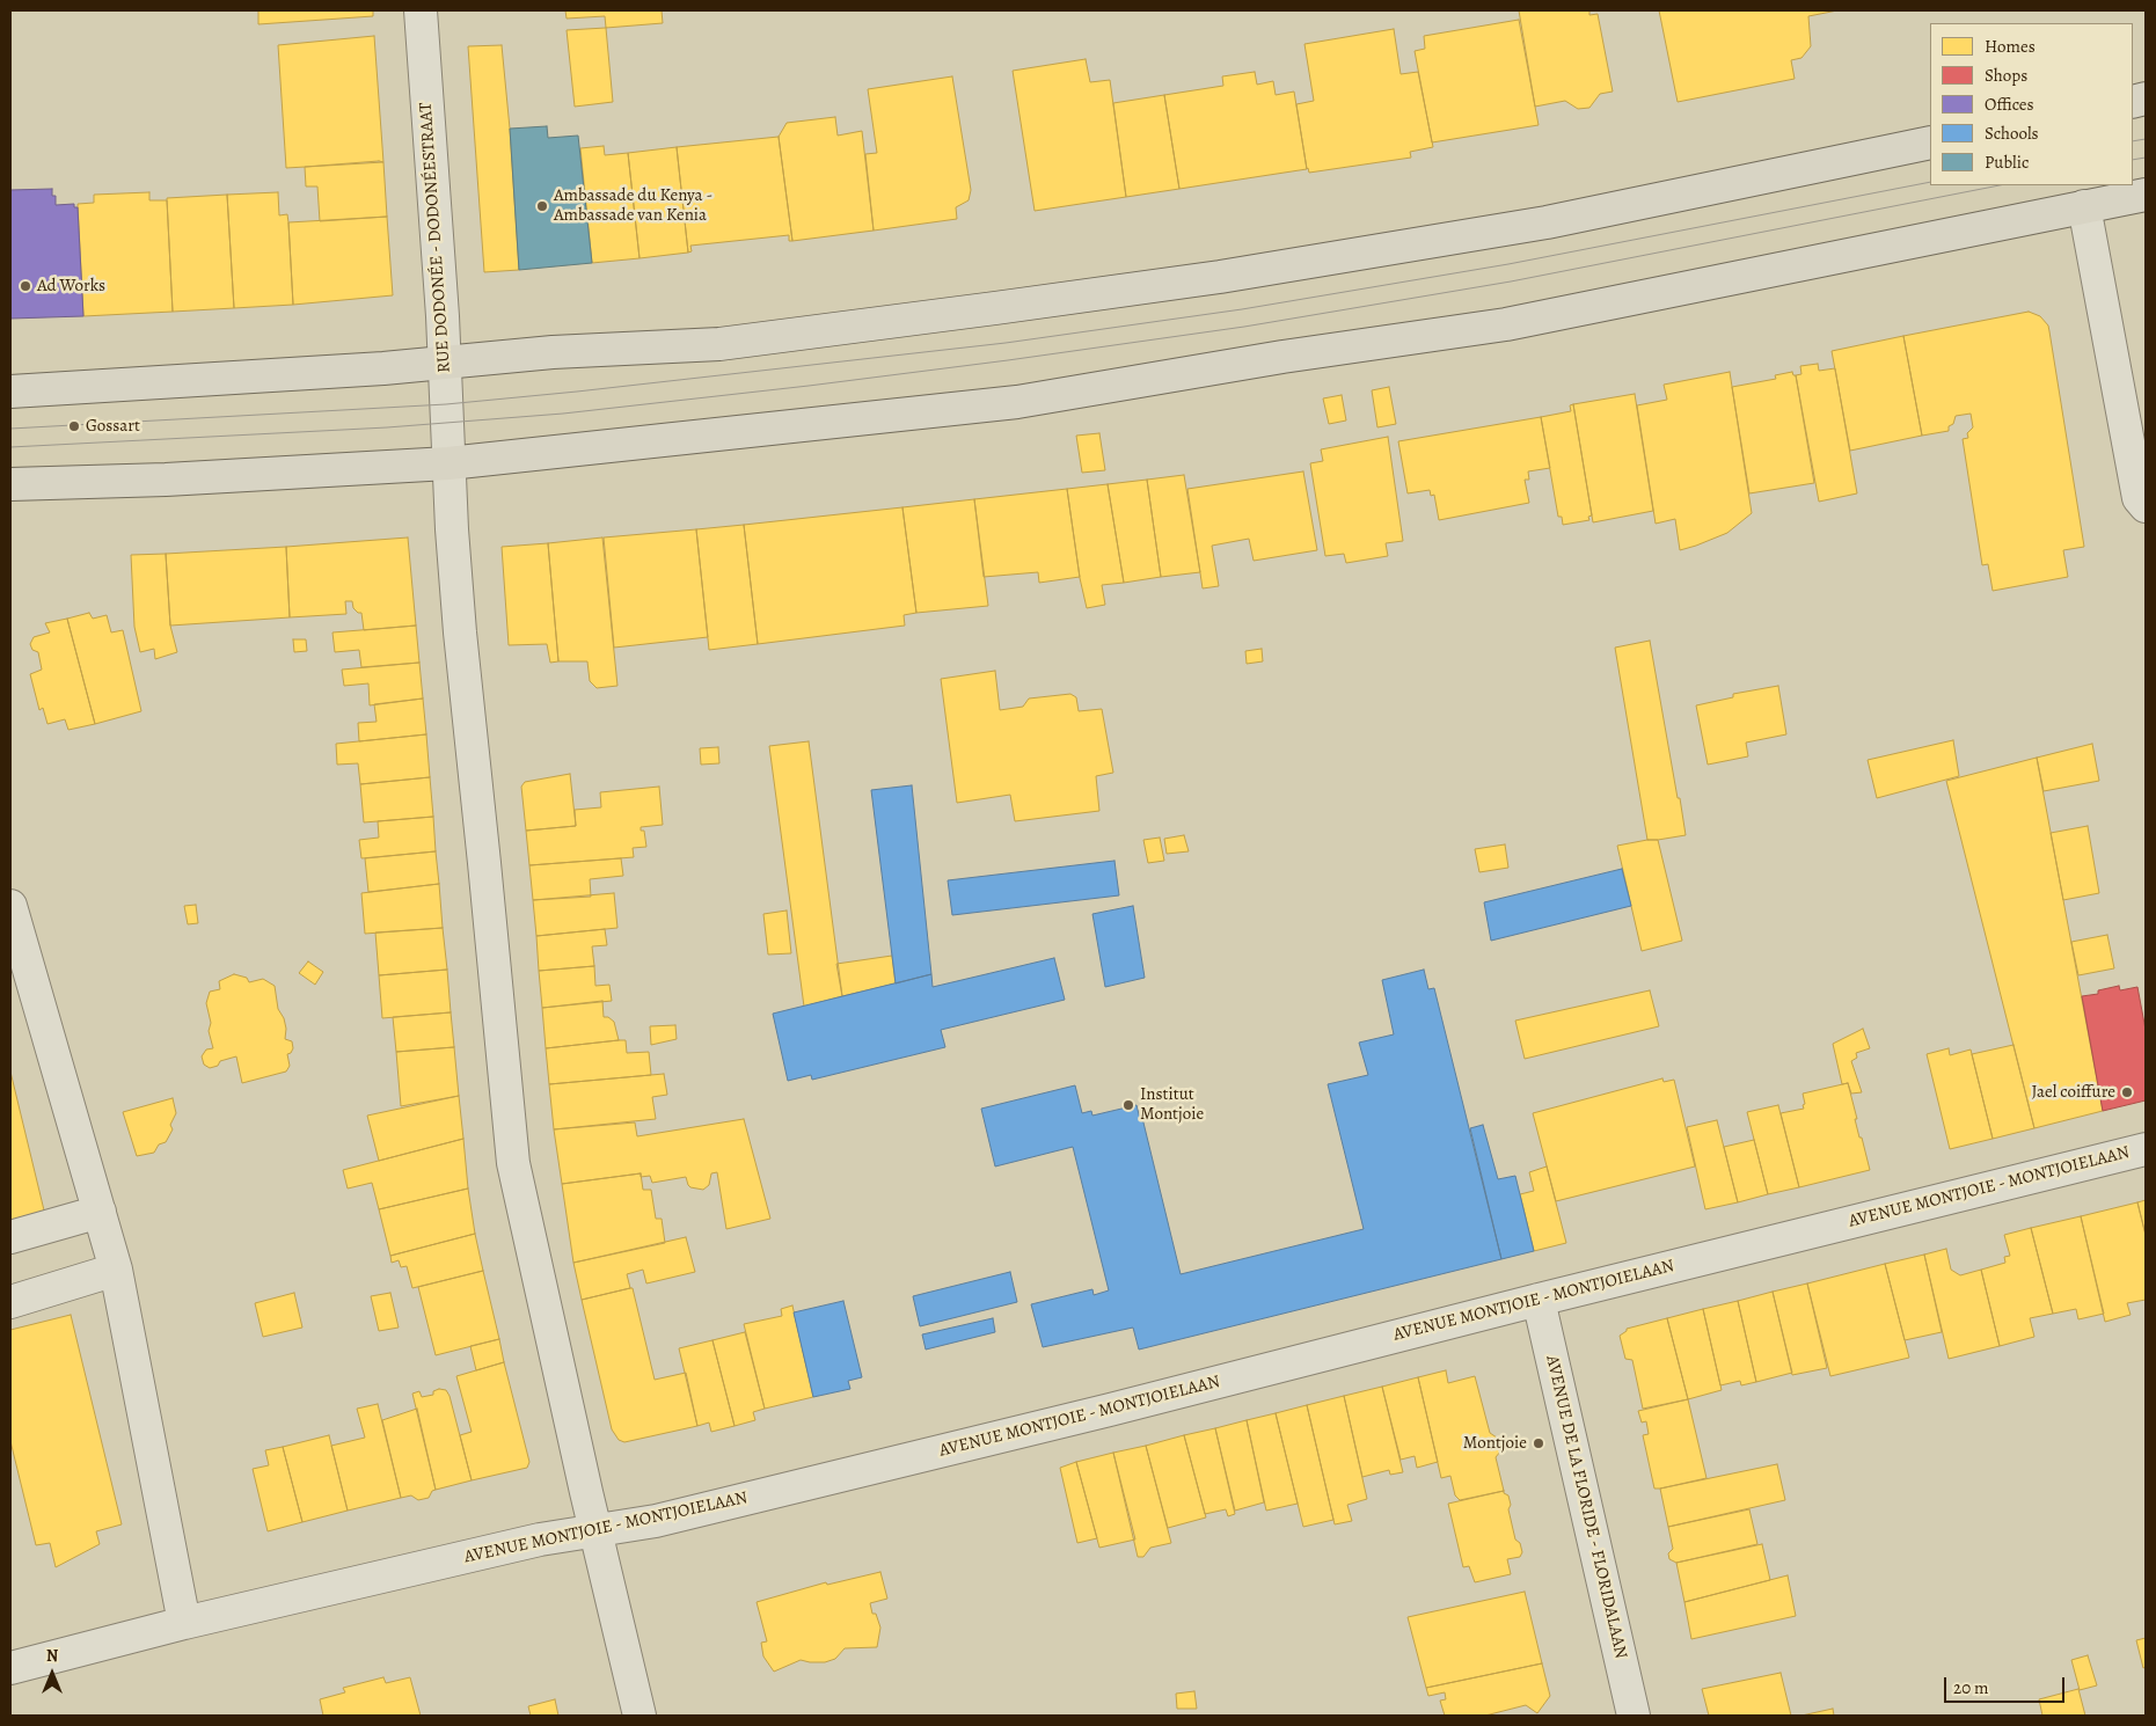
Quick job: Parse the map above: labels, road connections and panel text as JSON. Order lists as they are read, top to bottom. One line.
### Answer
{"streets":{"street":["RUE DODONÉE - DODONÉESTRAAT","AVENUE MONTJOIE - MONTJOIELAAN","AVENUE DE LA FLORIDE - FLORIDALAAN"]},"crossings":[["RUE DODONÉE - DODONÉESTRAAT","AVENUE MONTJOIE - MONTJOIELAAN"],["AVENUE MONTJOIE - MONTJOIELAAN","AVENUE DE LA FLORIDE - FLORIDALAAN"]],"places":["Ambassade du Kenya - Ambassade van Kenia","Ad Works","Gossart","Jael coiffure","Institut Montjoie","Montjoie"],"legend":["Homes","Shops","Offices","Schools","Public"],"scale_bar":"20 m","north":"top"}
